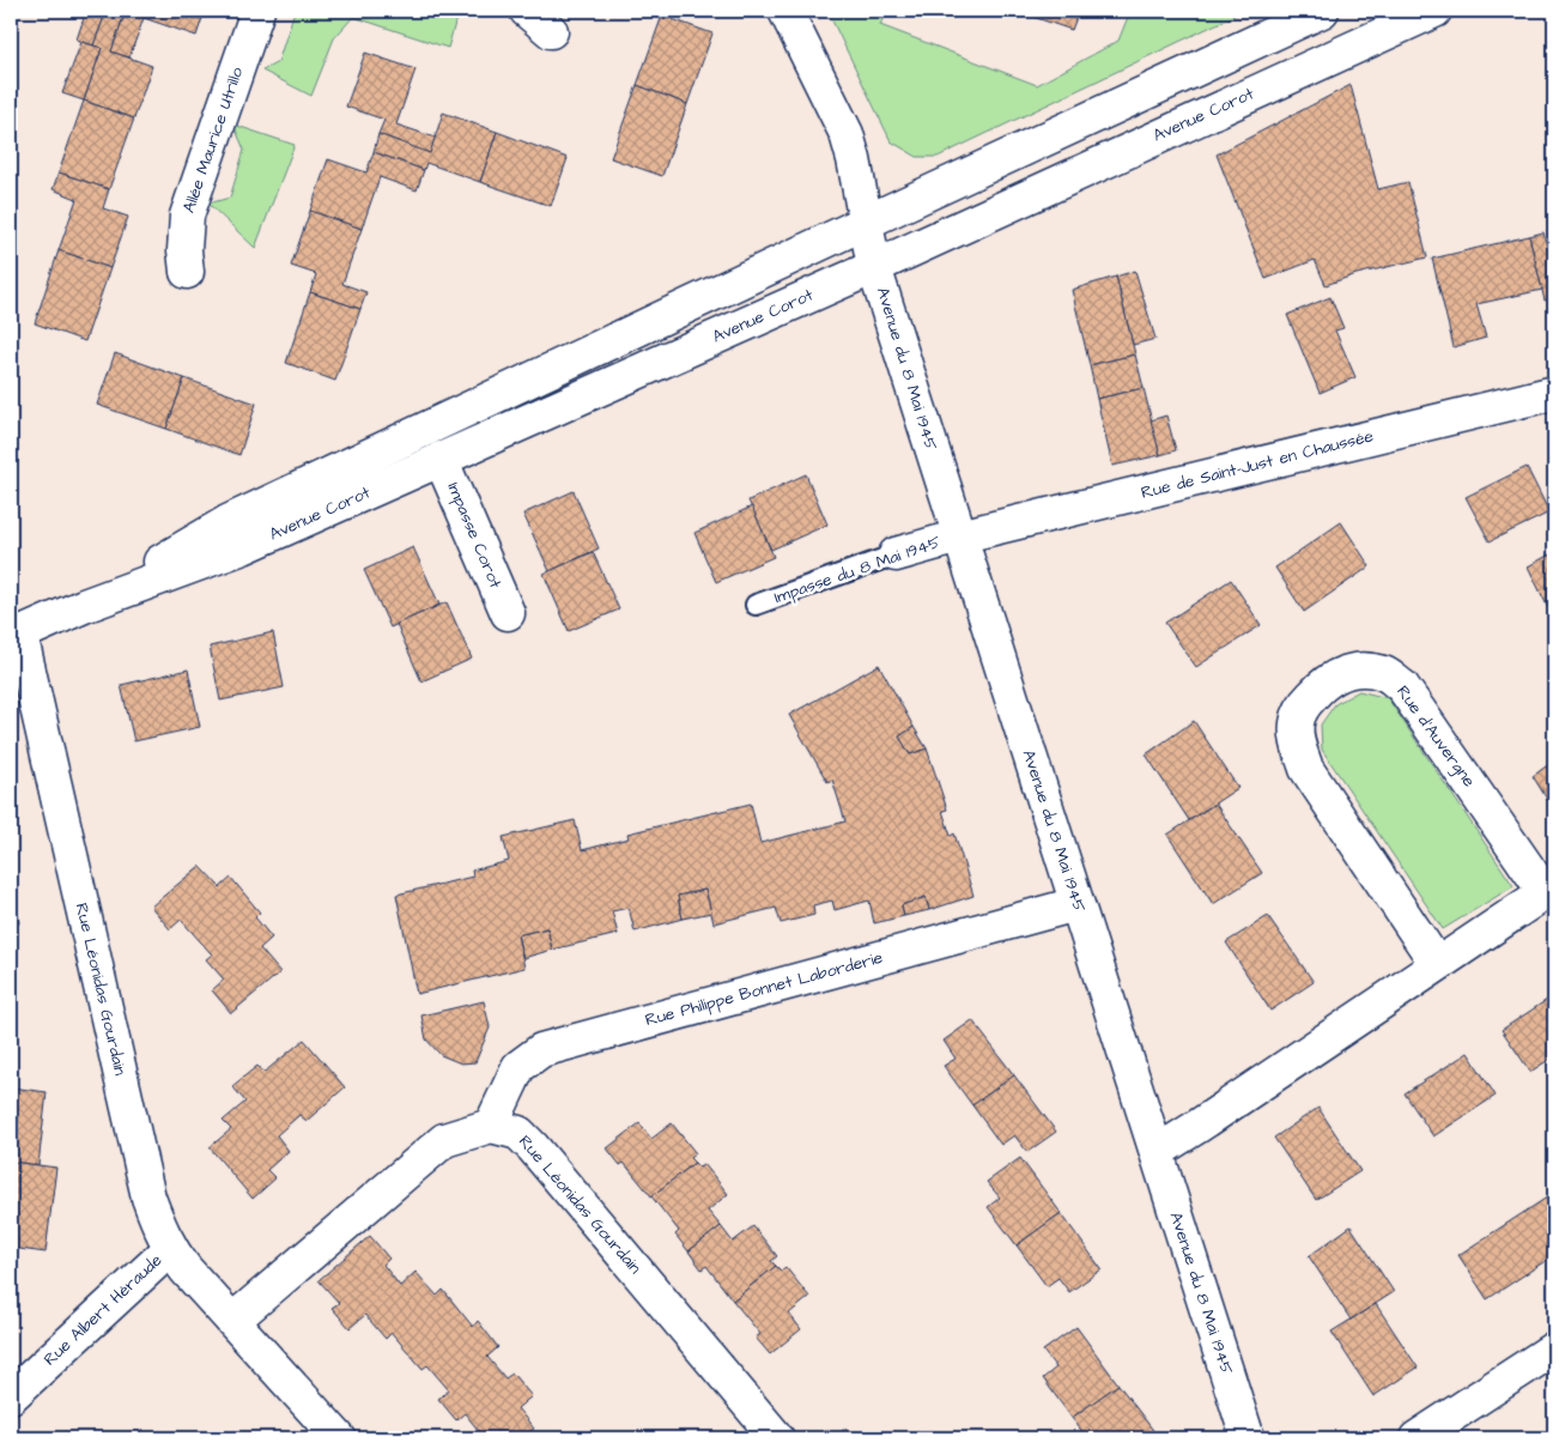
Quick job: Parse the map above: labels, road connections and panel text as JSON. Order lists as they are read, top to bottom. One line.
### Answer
{"streets":{"street":["Avenue Corot","Allée Maurice Utrillo","Avenue du 8 Mai 1945","Rue de Saint-Just en Chaussée","Impasse Corot","Impasse du 8 Mai 1945","Rue d'Auvergne","Rue Léonidas Gourdain","Rue Philippe Bonnet Laborderie","Rue Albert Héraude"]},"crossings":[["Avenue Corot","Avenue du 8 Mai 1945"],["Avenue Corot","Impasse Corot"],["Avenue Corot","Rue Léonidas Gourdain"],["Avenue du 8 Mai 1945","Rue de Saint-Just en Chaussée"],["Avenue du 8 Mai 1945","Impasse du 8 Mai 1945"],["Avenue du 8 Mai 1945","Rue d'Auvergne"],["Avenue du 8 Mai 1945","Rue Philippe Bonnet Laborderie"],["Rue de Saint-Just en Chaussée","Impasse du 8 Mai 1945"],["Rue Léonidas Gourdain","Rue Philippe Bonnet Laborderie"],["Rue Léonidas Gourdain","Rue Albert Héraude"]]}
